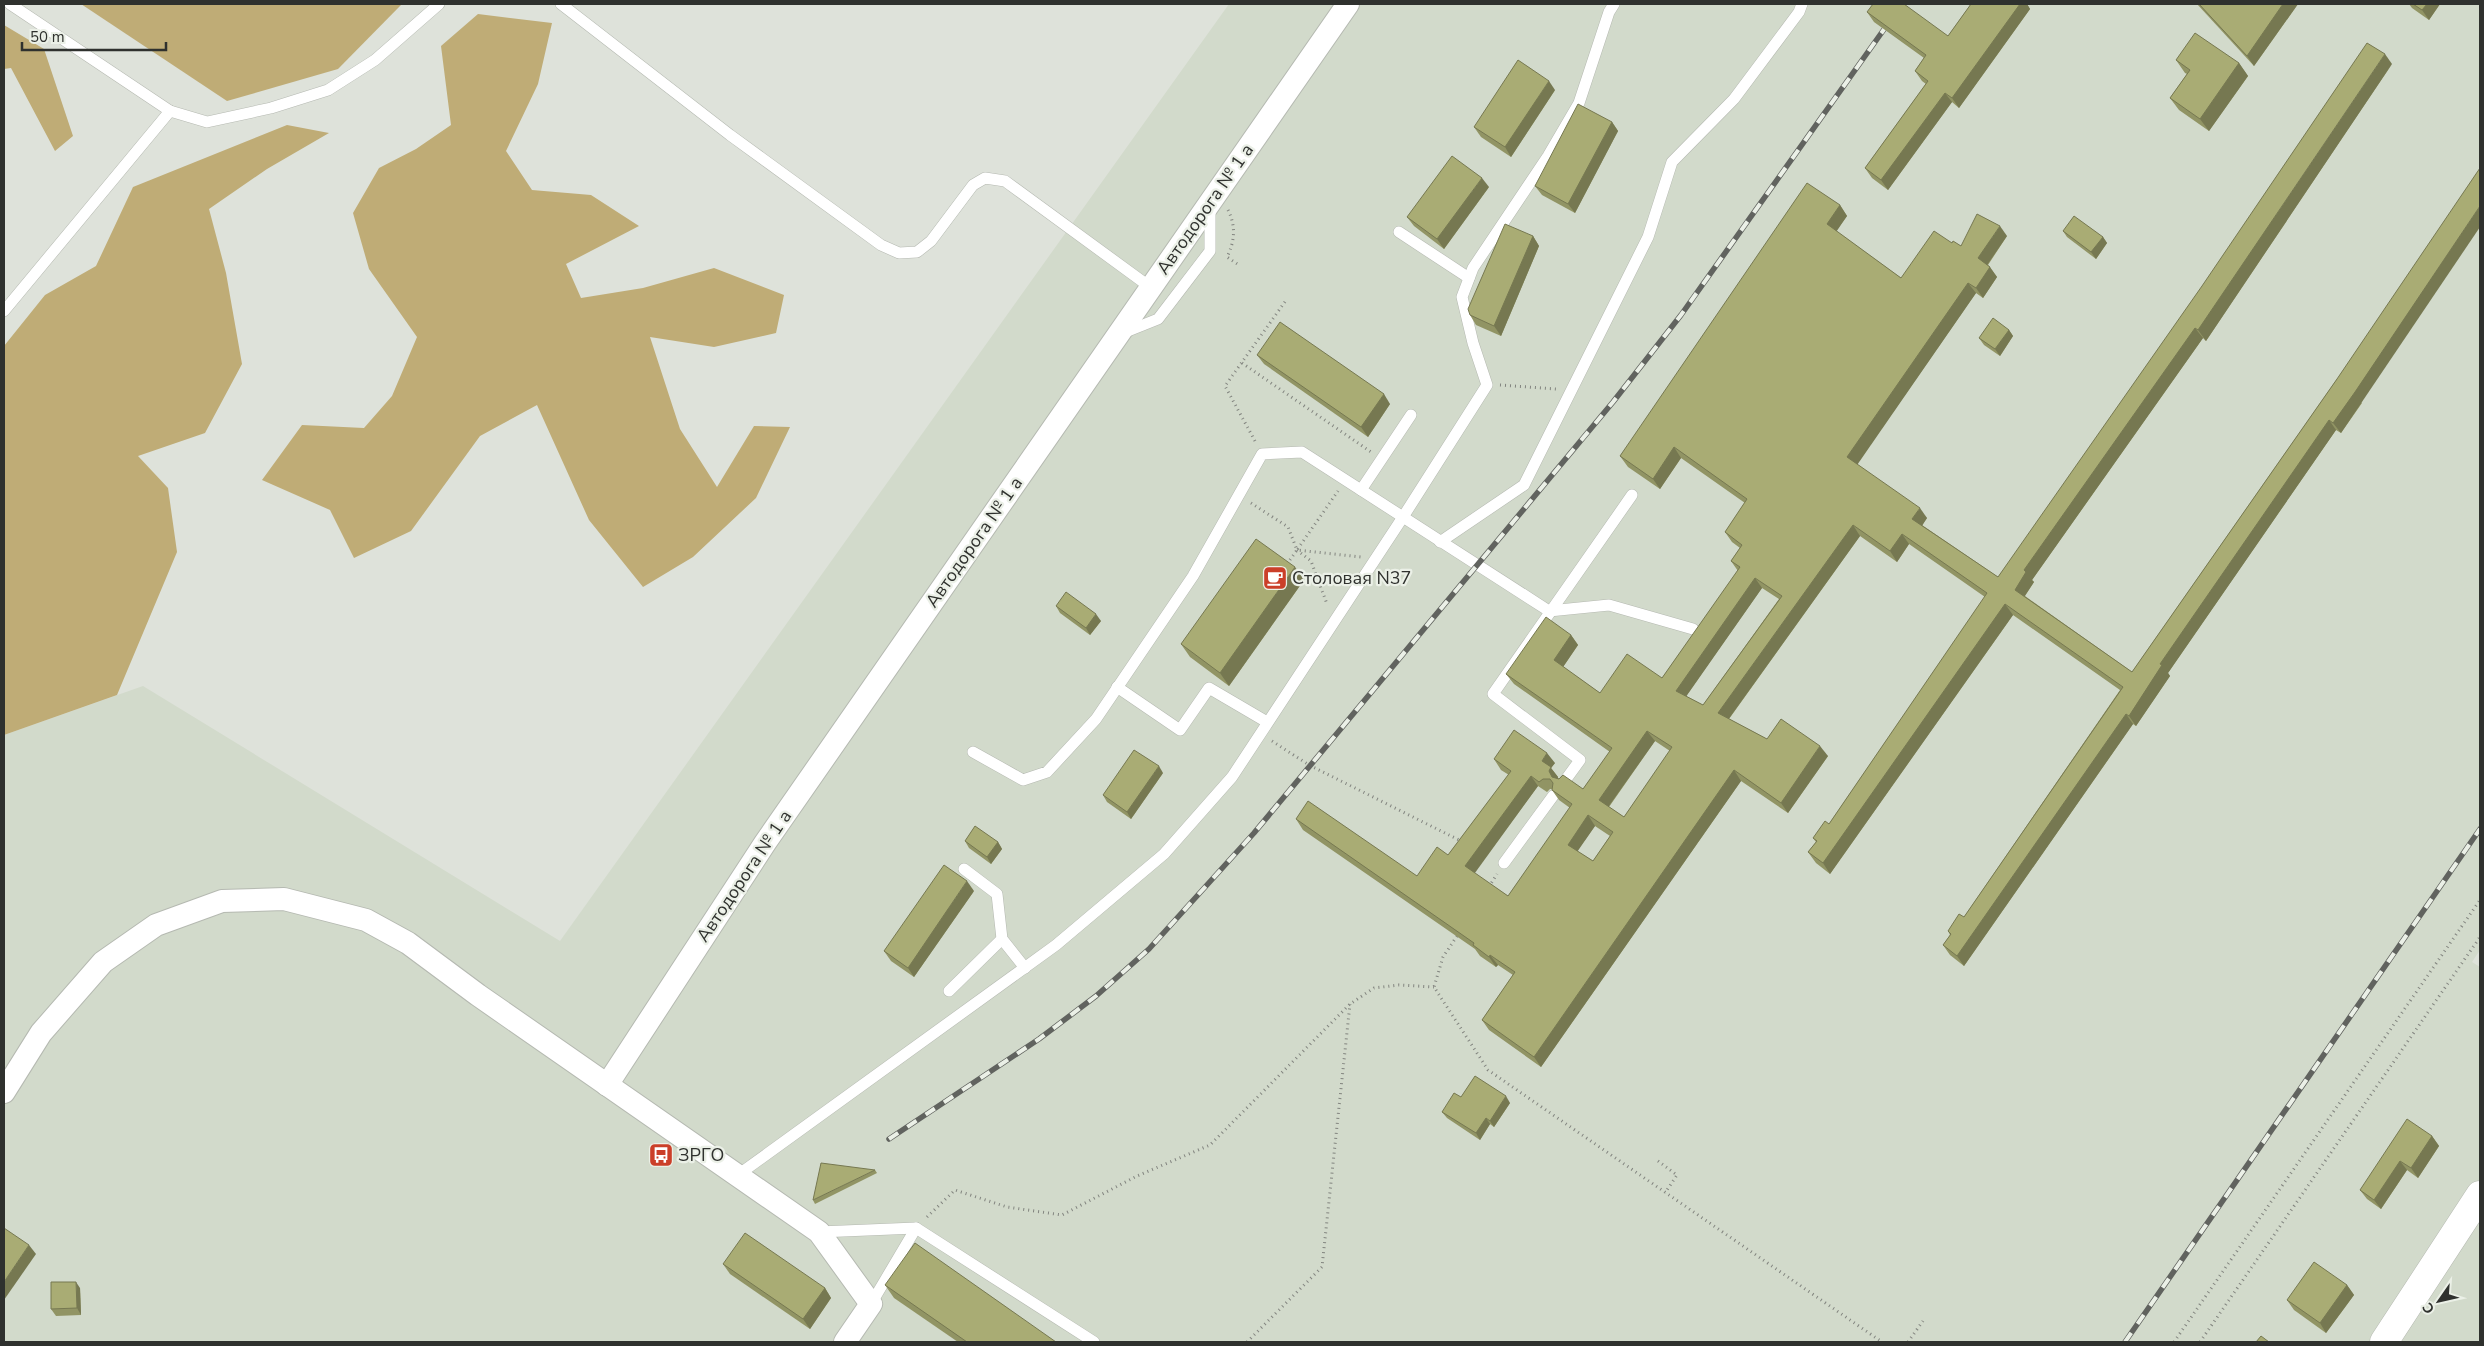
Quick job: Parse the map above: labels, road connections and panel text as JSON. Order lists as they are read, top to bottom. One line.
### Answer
{"streets":{"street":["Автодорога № 1 а"]},"places":{"cafe":["Столовая N37"],"bus stop":["ЗРГО"]},"scale_bar":"50 m","north":"bottom left"}
